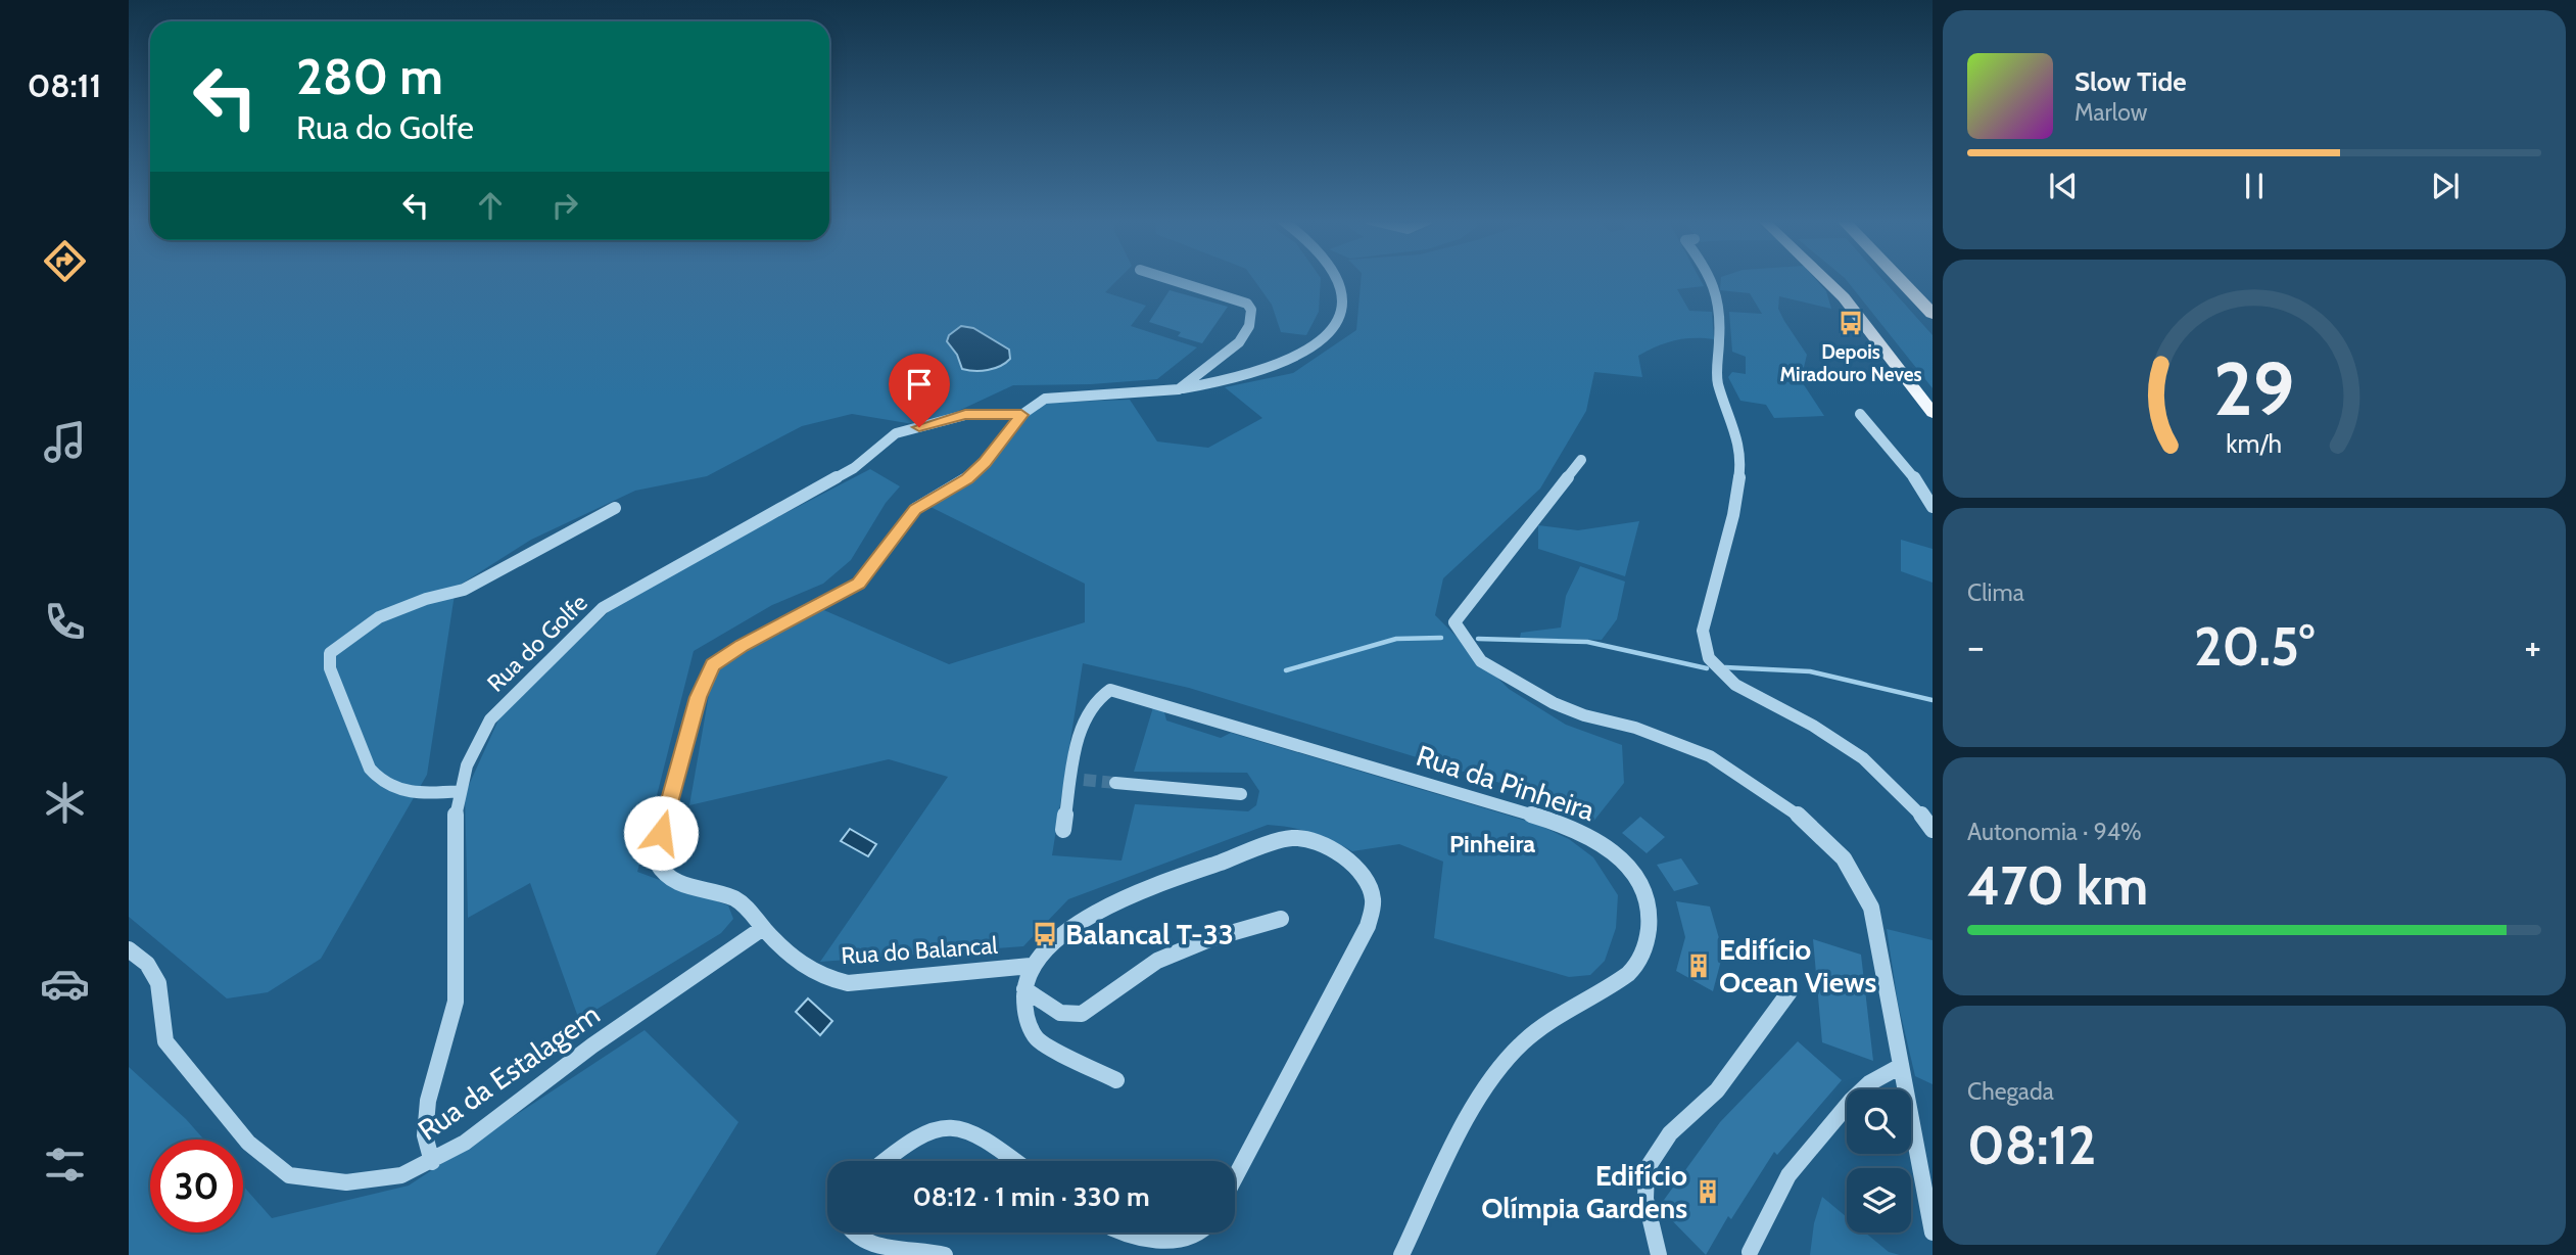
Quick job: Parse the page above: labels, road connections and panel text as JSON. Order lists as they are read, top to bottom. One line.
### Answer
{"streets":{"street":["Rua do Golfe","Rua da Pinheira","Rua do Balancal","Rua da Estalagem"]},"crossings":[["Rua do Golfe","Rua do Balancal"],["Rua do Golfe","Rua da Estalagem"],["Rua do Balancal","Rua da Estalagem"]],"districts":["Pinheira"],"places":{"bus stop":["Depois Miradouro Neves","Balancal T-33"],"building":["Edifício Ocean Views","Edifício Olímpia Gardens"]},"page":{"tabs":"08:11","turn":["280 m","Rua do Golfe"],"song":["Slow Tide","Marlow"],"tile":["Clima",["Autonomia · 94%","470 km"],["Chegada","08:12"]],"heat":["−","20.5°","+"],"limit":"30","trip":"08:12 · 1 min · 330 m","gauge":["29","km/h"]}}
